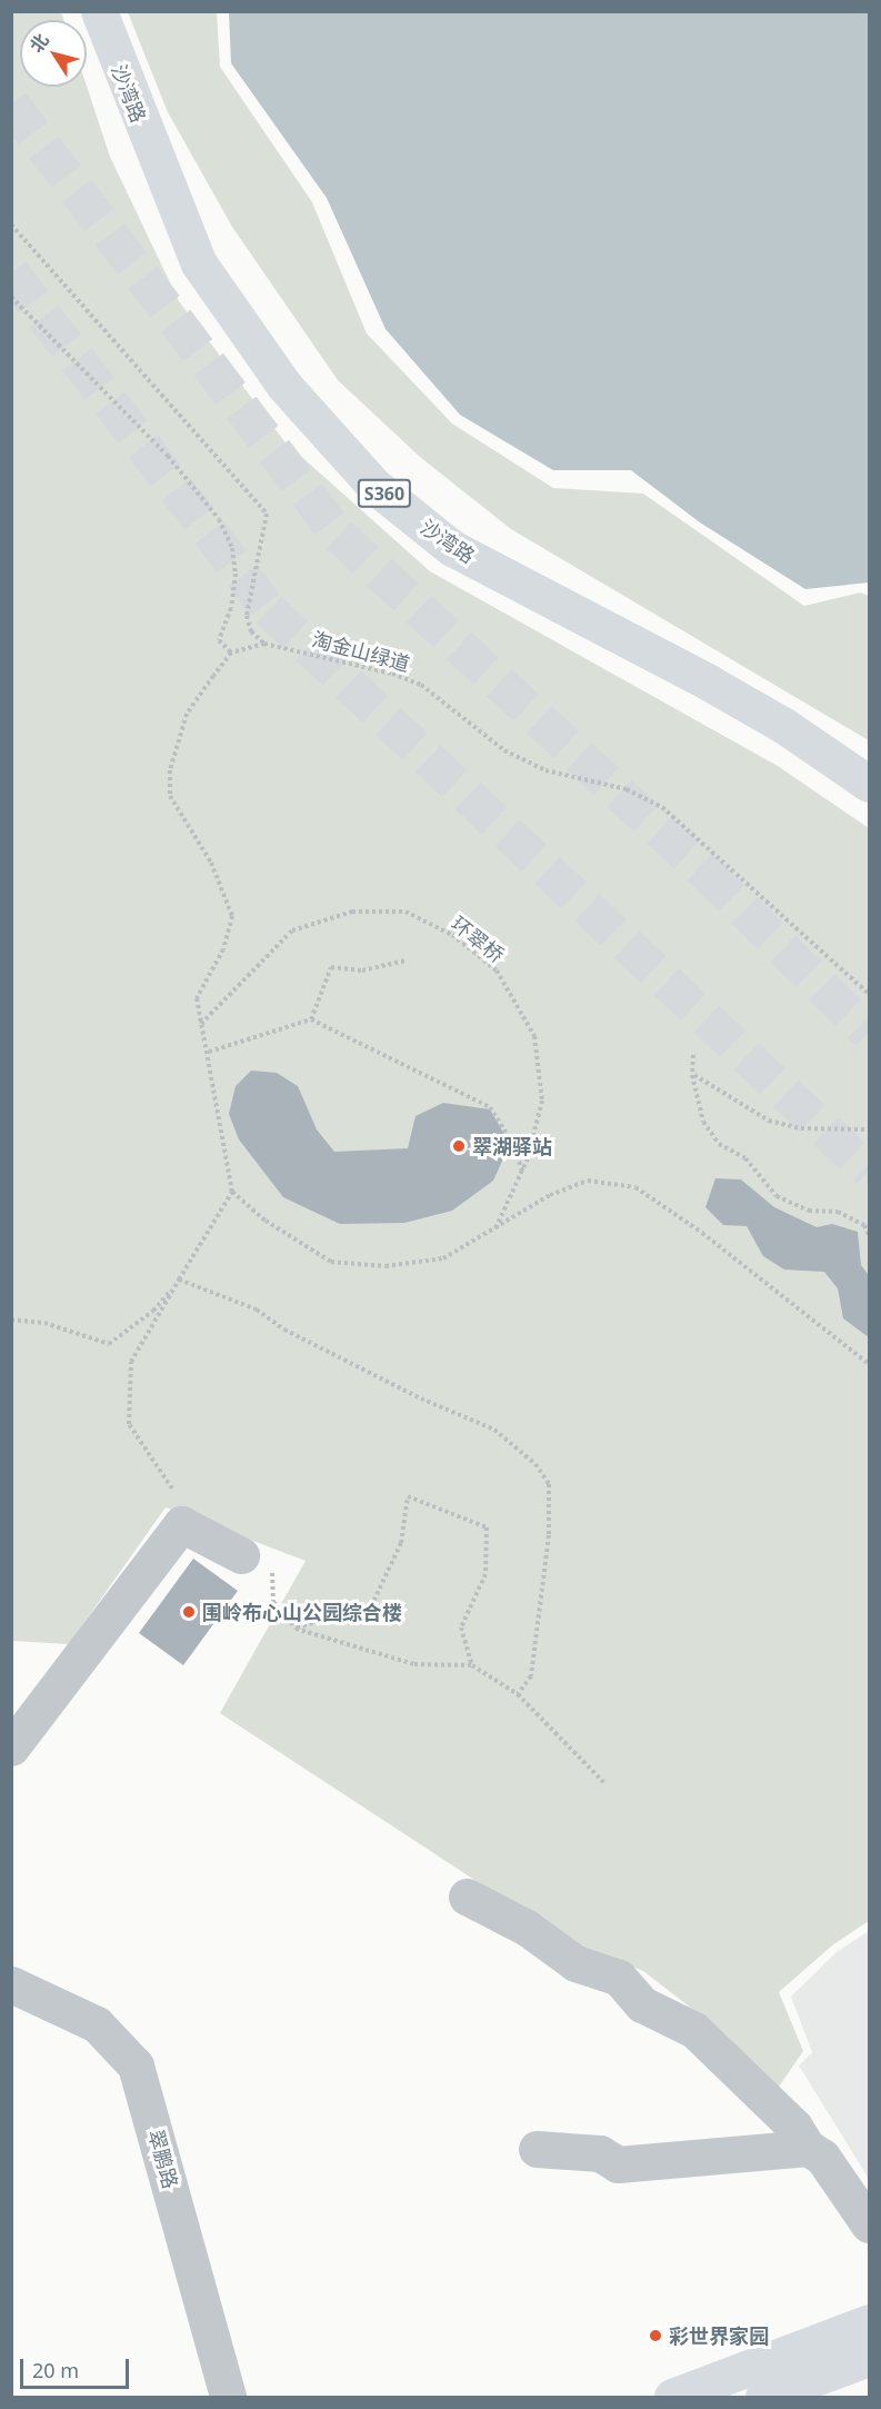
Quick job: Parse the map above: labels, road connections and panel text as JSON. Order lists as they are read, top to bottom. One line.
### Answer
{"streets":{"main road":["沙湾路","S360"],"street":["翠鹏路"],"path":["淘金山绿道","环翠桥"]},"places":["翠湖驿站","围岭布心山公园综合楼","彩世界家园"],"scale_bar":"20 m","north":"top left"}
